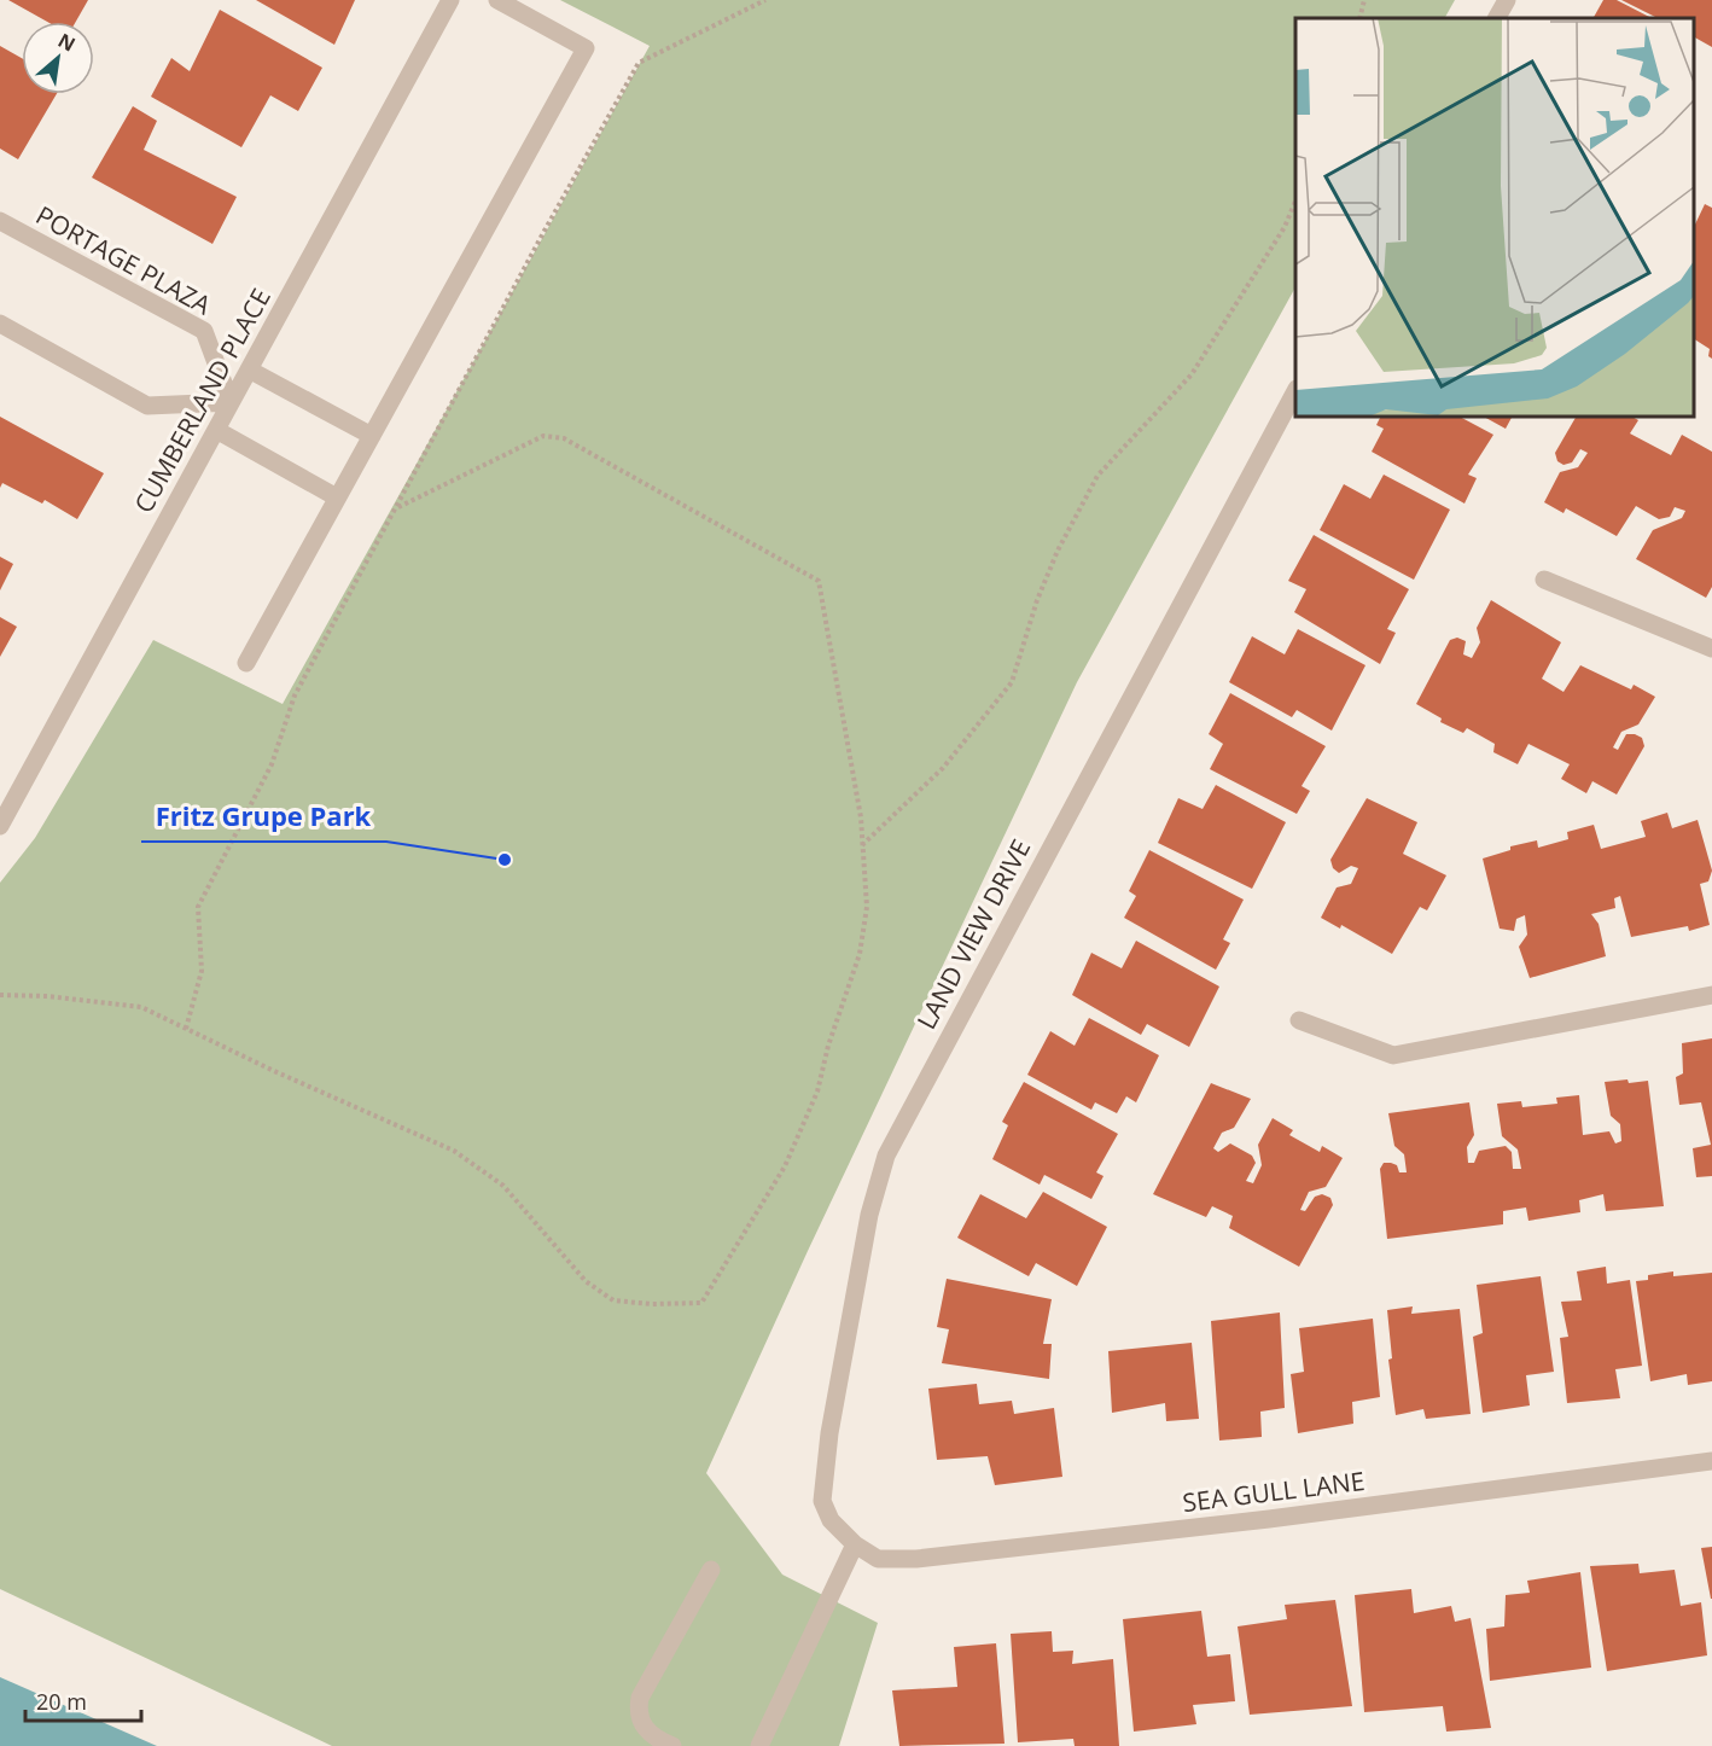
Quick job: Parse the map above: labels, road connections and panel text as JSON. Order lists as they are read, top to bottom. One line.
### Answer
{"streets":{"street":["PORTAGE PLAZA","CUMBERLAND PLACE","LAND VIEW DRIVE","SEA GULL LANE"]},"crossings":[["PORTAGE PLAZA","CUMBERLAND PLACE"],["LAND VIEW DRIVE","SEA GULL LANE"]],"places":["Fritz Grupe Park"],"scale_bar":"20 m","north":"top right"}
